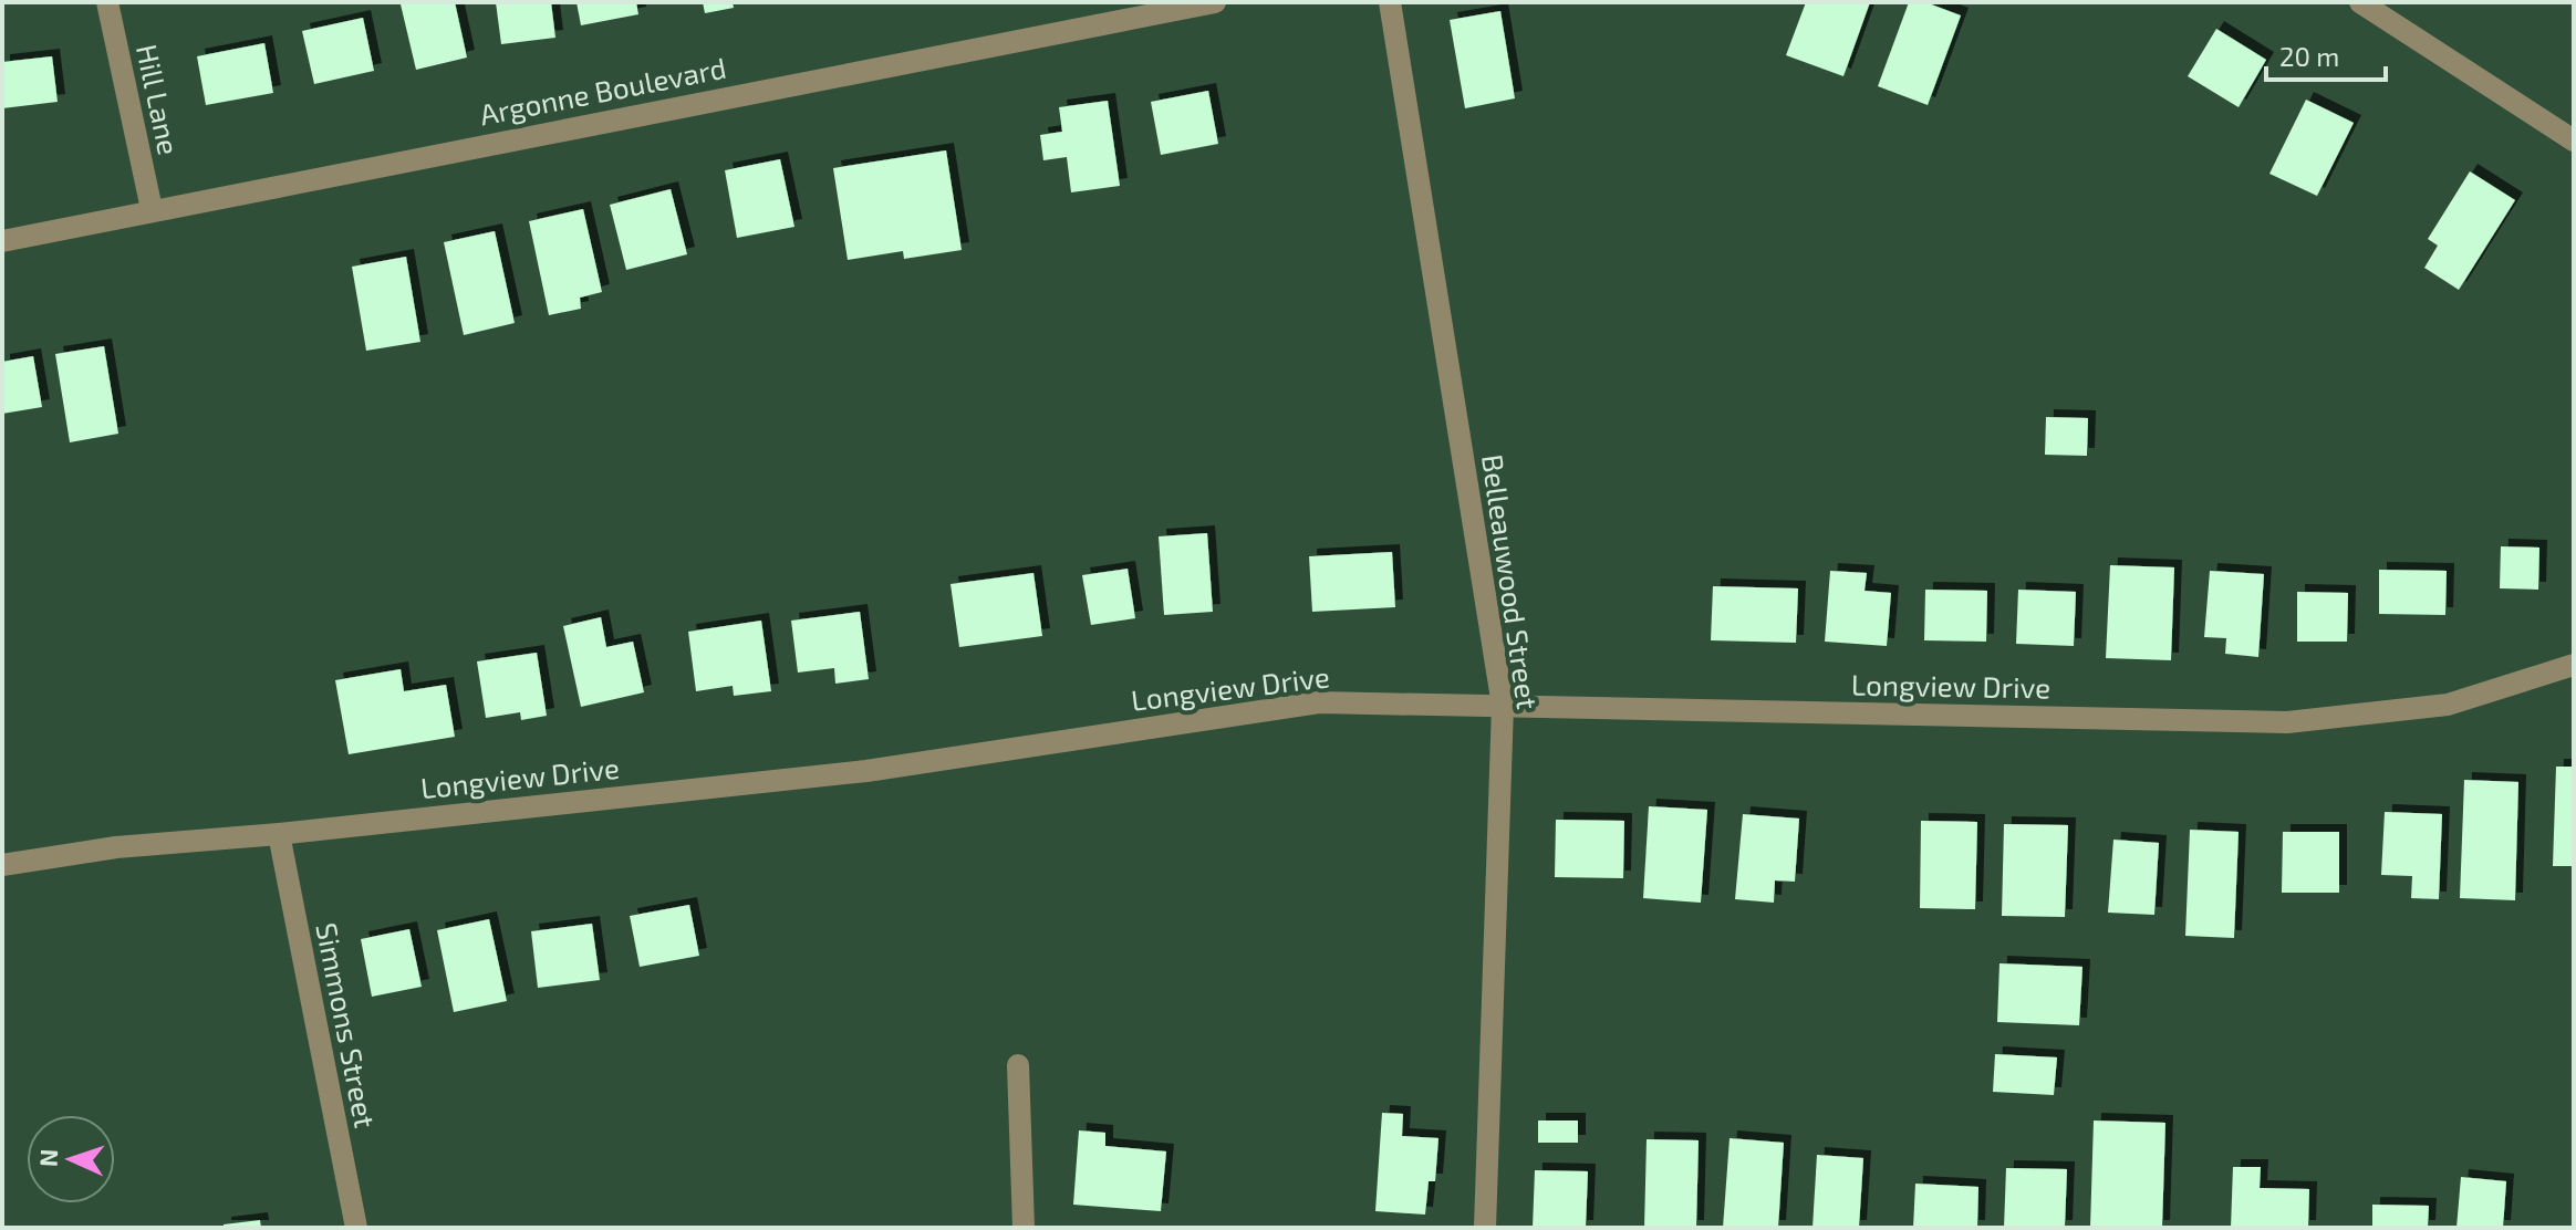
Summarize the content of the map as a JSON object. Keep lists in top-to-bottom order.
{
  "streets": {
    "street": [
      "Argonne Boulevard",
      "Hill Lane",
      "Belleauwood Street",
      "Longview Drive",
      "Simmons Street"
    ]
  },
  "crossings": [
    ["Argonne Boulevard", "Hill Lane"],
    ["Belleauwood Street", "Longview Drive"],
    ["Longview Drive", "Simmons Street"]
  ],
  "scale_bar": "20 m",
  "north": "left"
}
